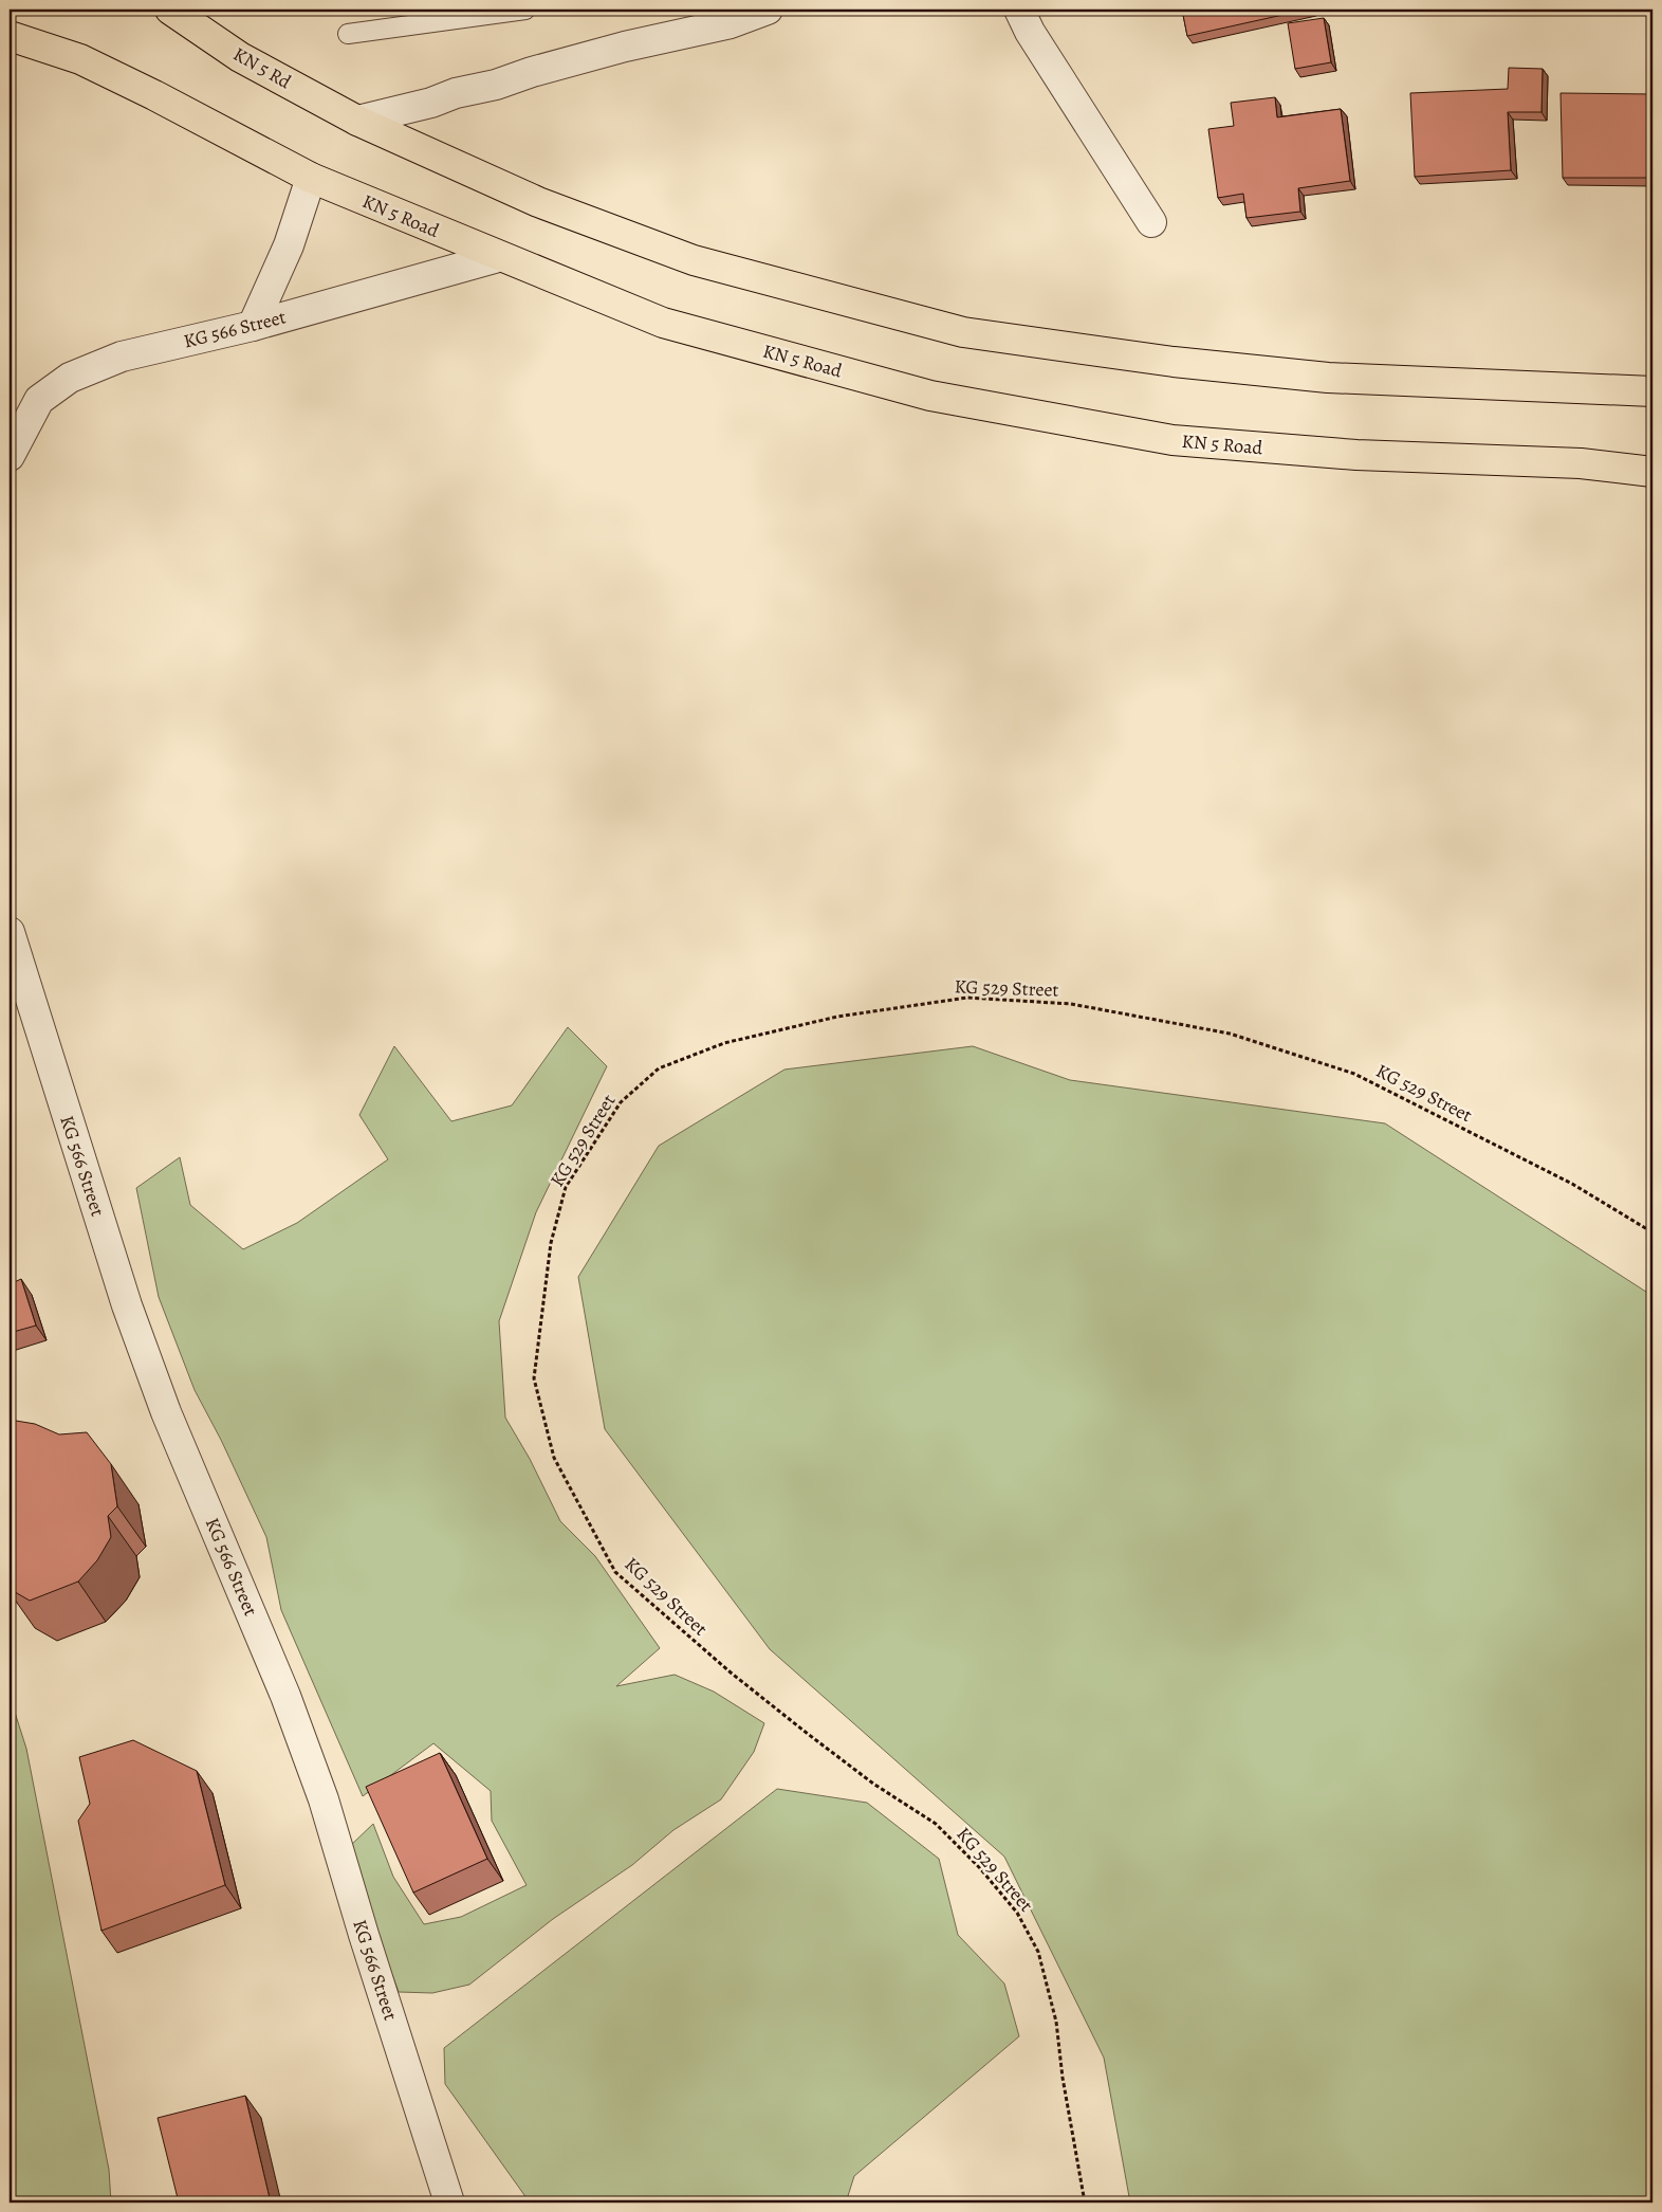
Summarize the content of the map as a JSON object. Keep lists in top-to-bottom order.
{
  "streets": {
    "main road": ["KN 5 Rd", "KN 5 Road"],
    "street": ["KG 566 Street"],
    "path": ["KG 529 Street"]
  },
  "crossings": [
    ["KN 5 Road", "KG 566 Street"]
  ]
}
